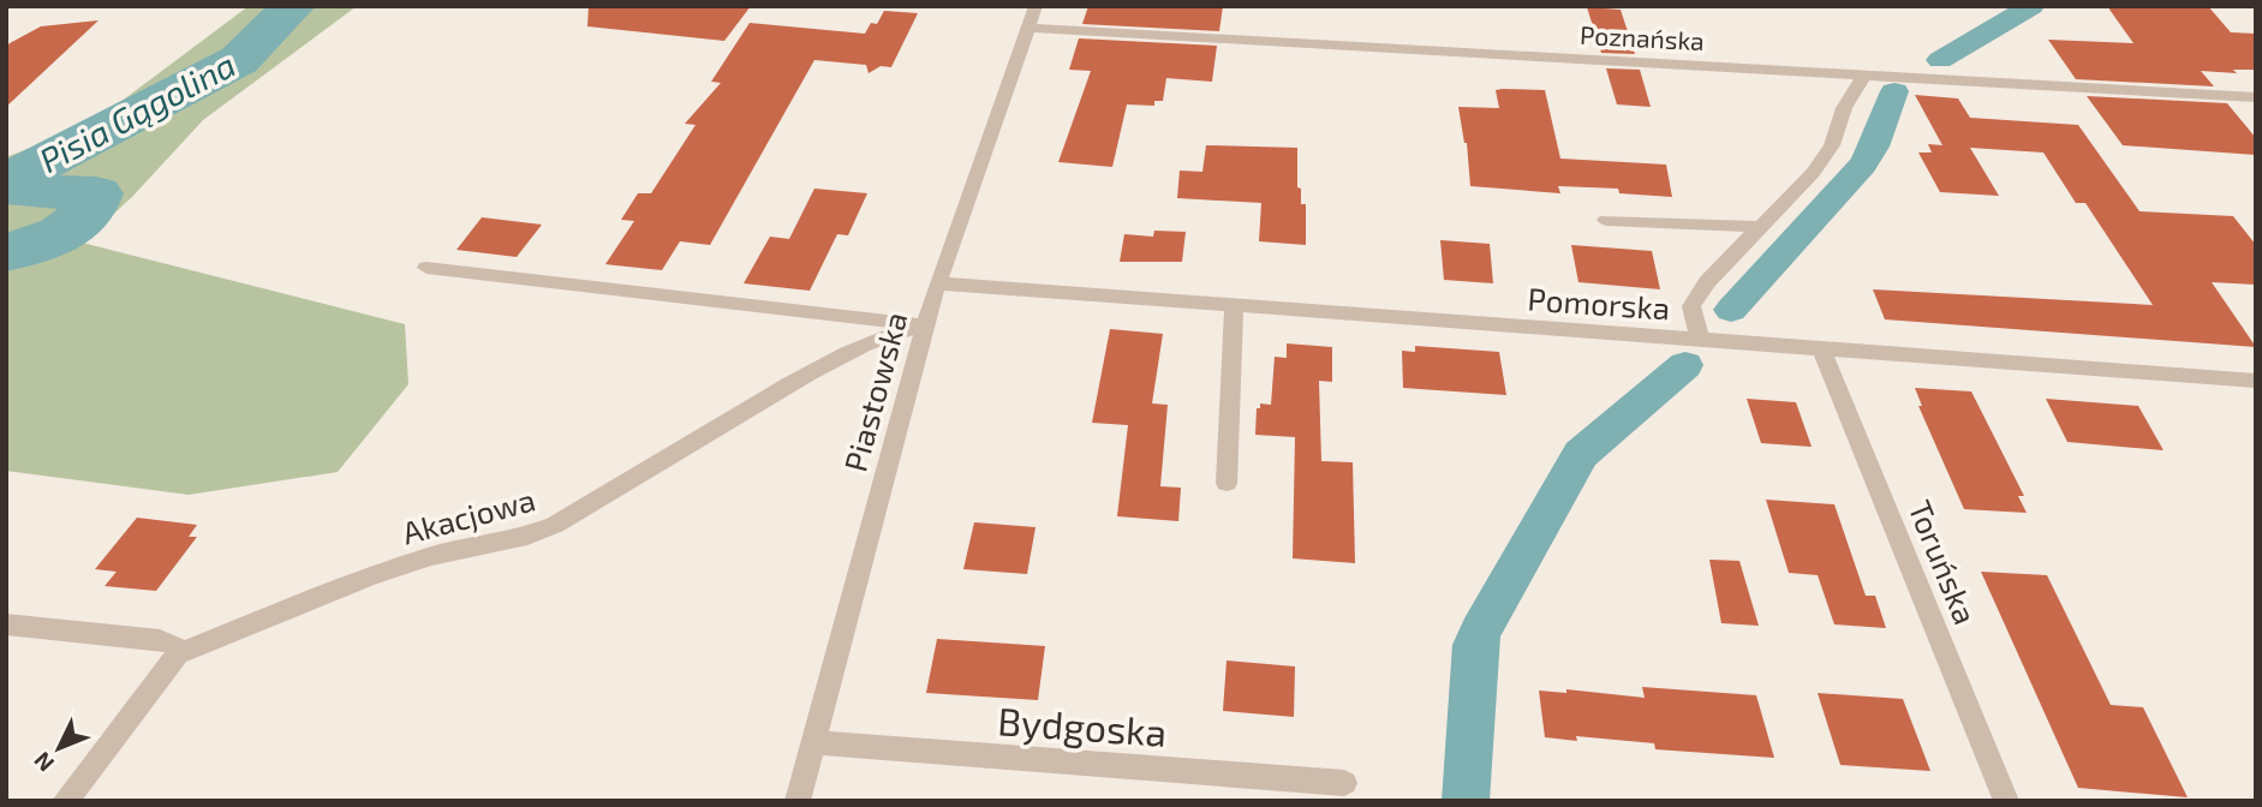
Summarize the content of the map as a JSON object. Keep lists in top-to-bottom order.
{
  "streets": {
    "street": [
      "Poznańska",
      "Pomorska",
      "Piastowska",
      "Akacjowa",
      "Toruńska",
      "Bydgoska"
    ]
  },
  "crossings": [
    ["Poznańska", "Piastowska"],
    ["Pomorska", "Piastowska"],
    ["Pomorska", "Toruńska"],
    ["Piastowska", "Akacjowa"],
    ["Piastowska", "Bydgoska"]
  ],
  "water": ["Pisia Gągolina"],
  "north": "bottom left"
}
